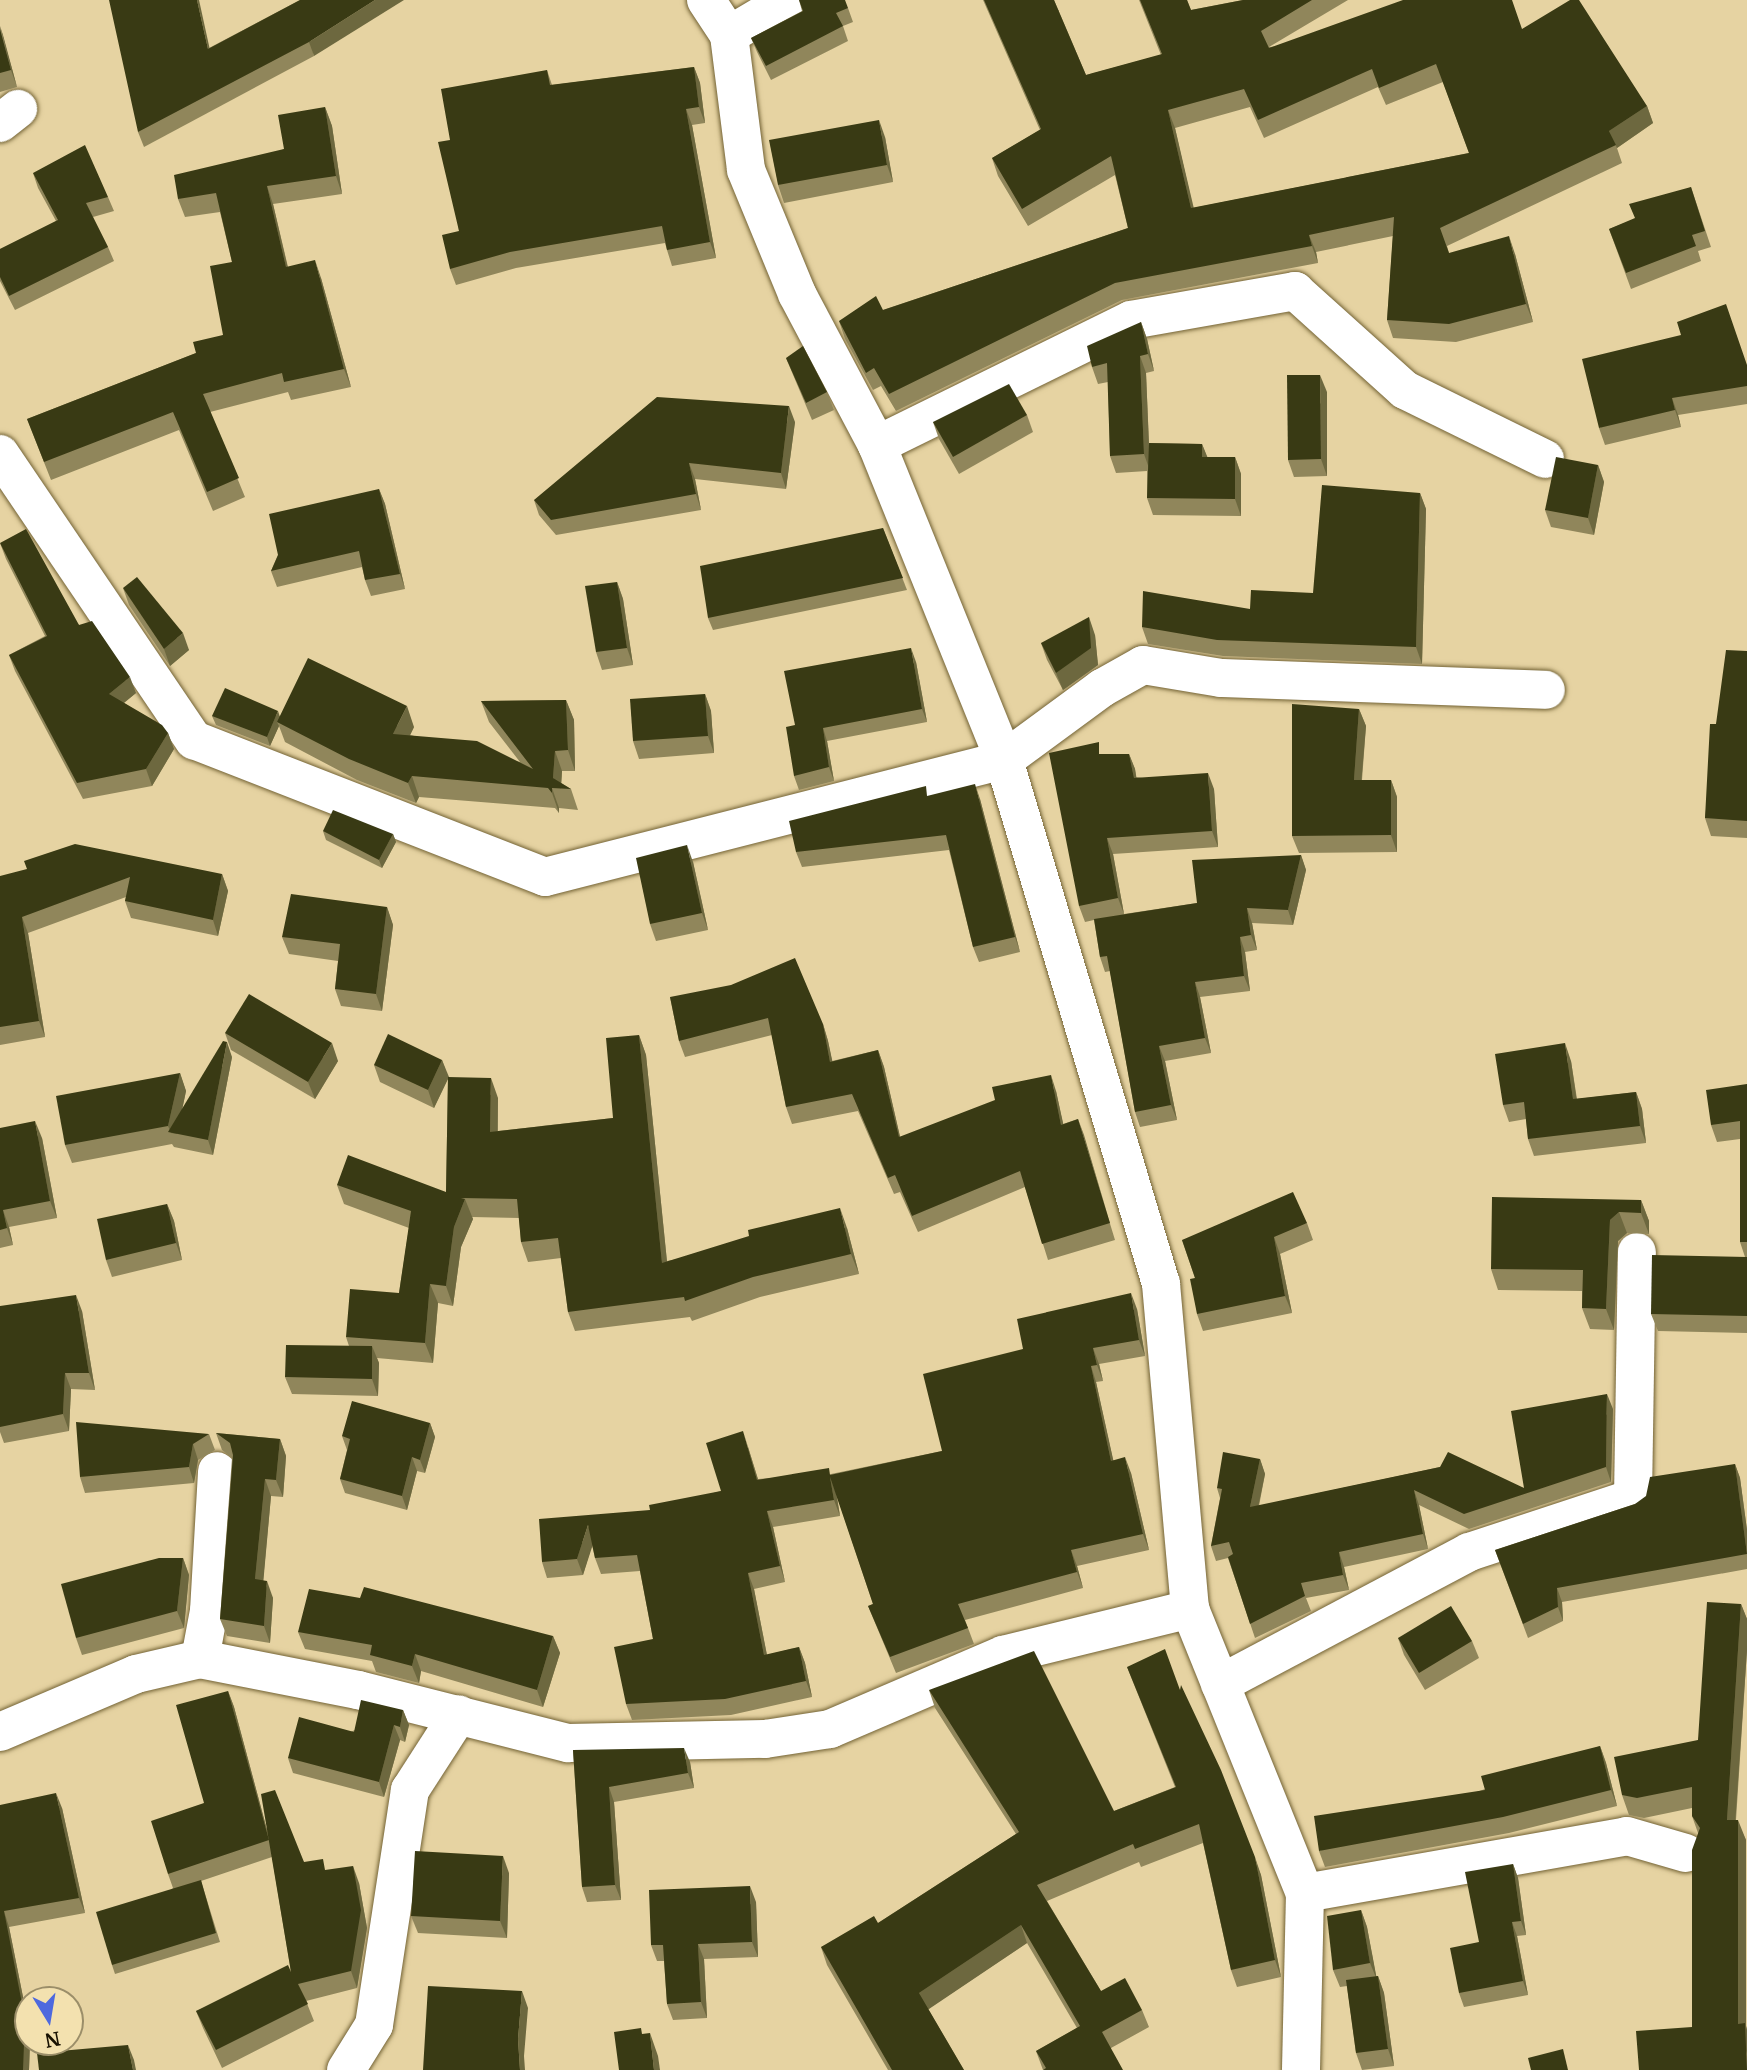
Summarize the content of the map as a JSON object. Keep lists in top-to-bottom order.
{
  "north": "bottom"
}
